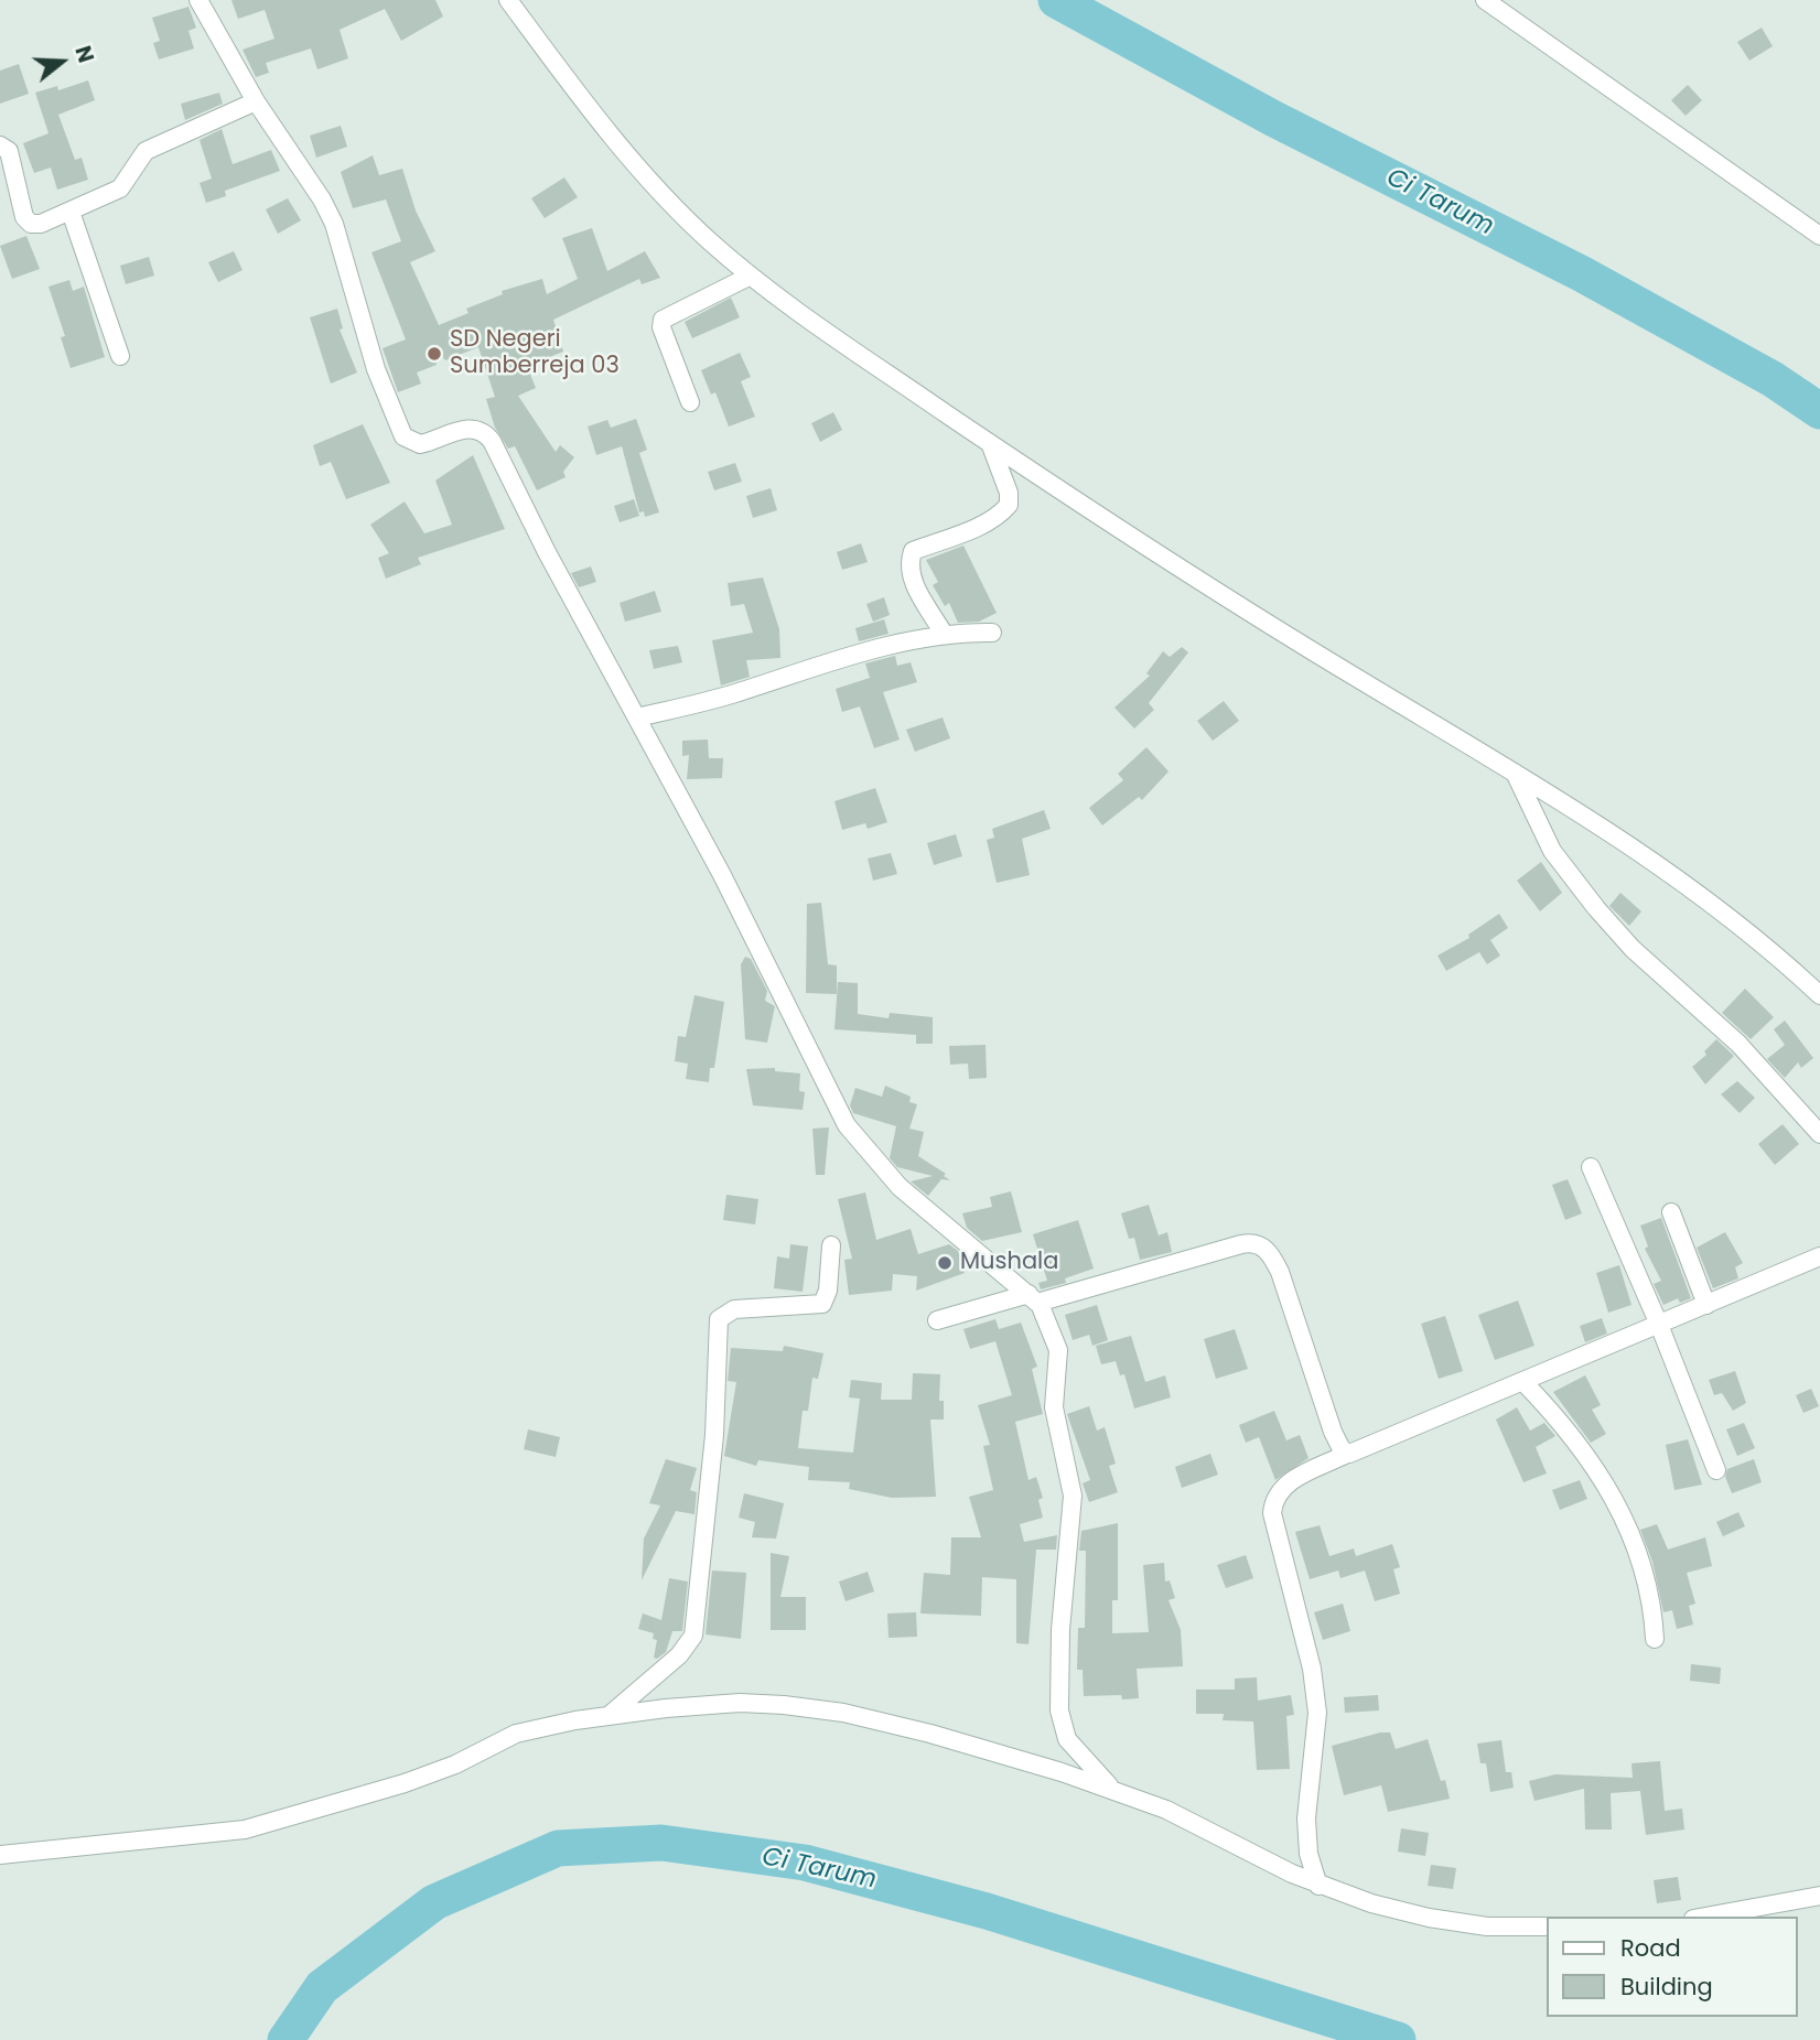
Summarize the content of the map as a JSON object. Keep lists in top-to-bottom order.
{
  "water": ["Ci Tarum"],
  "places": ["SD Negeri Sumberreja 03", "Mushala"],
  "legend": ["Road", "Building"],
  "north": "right"
}
